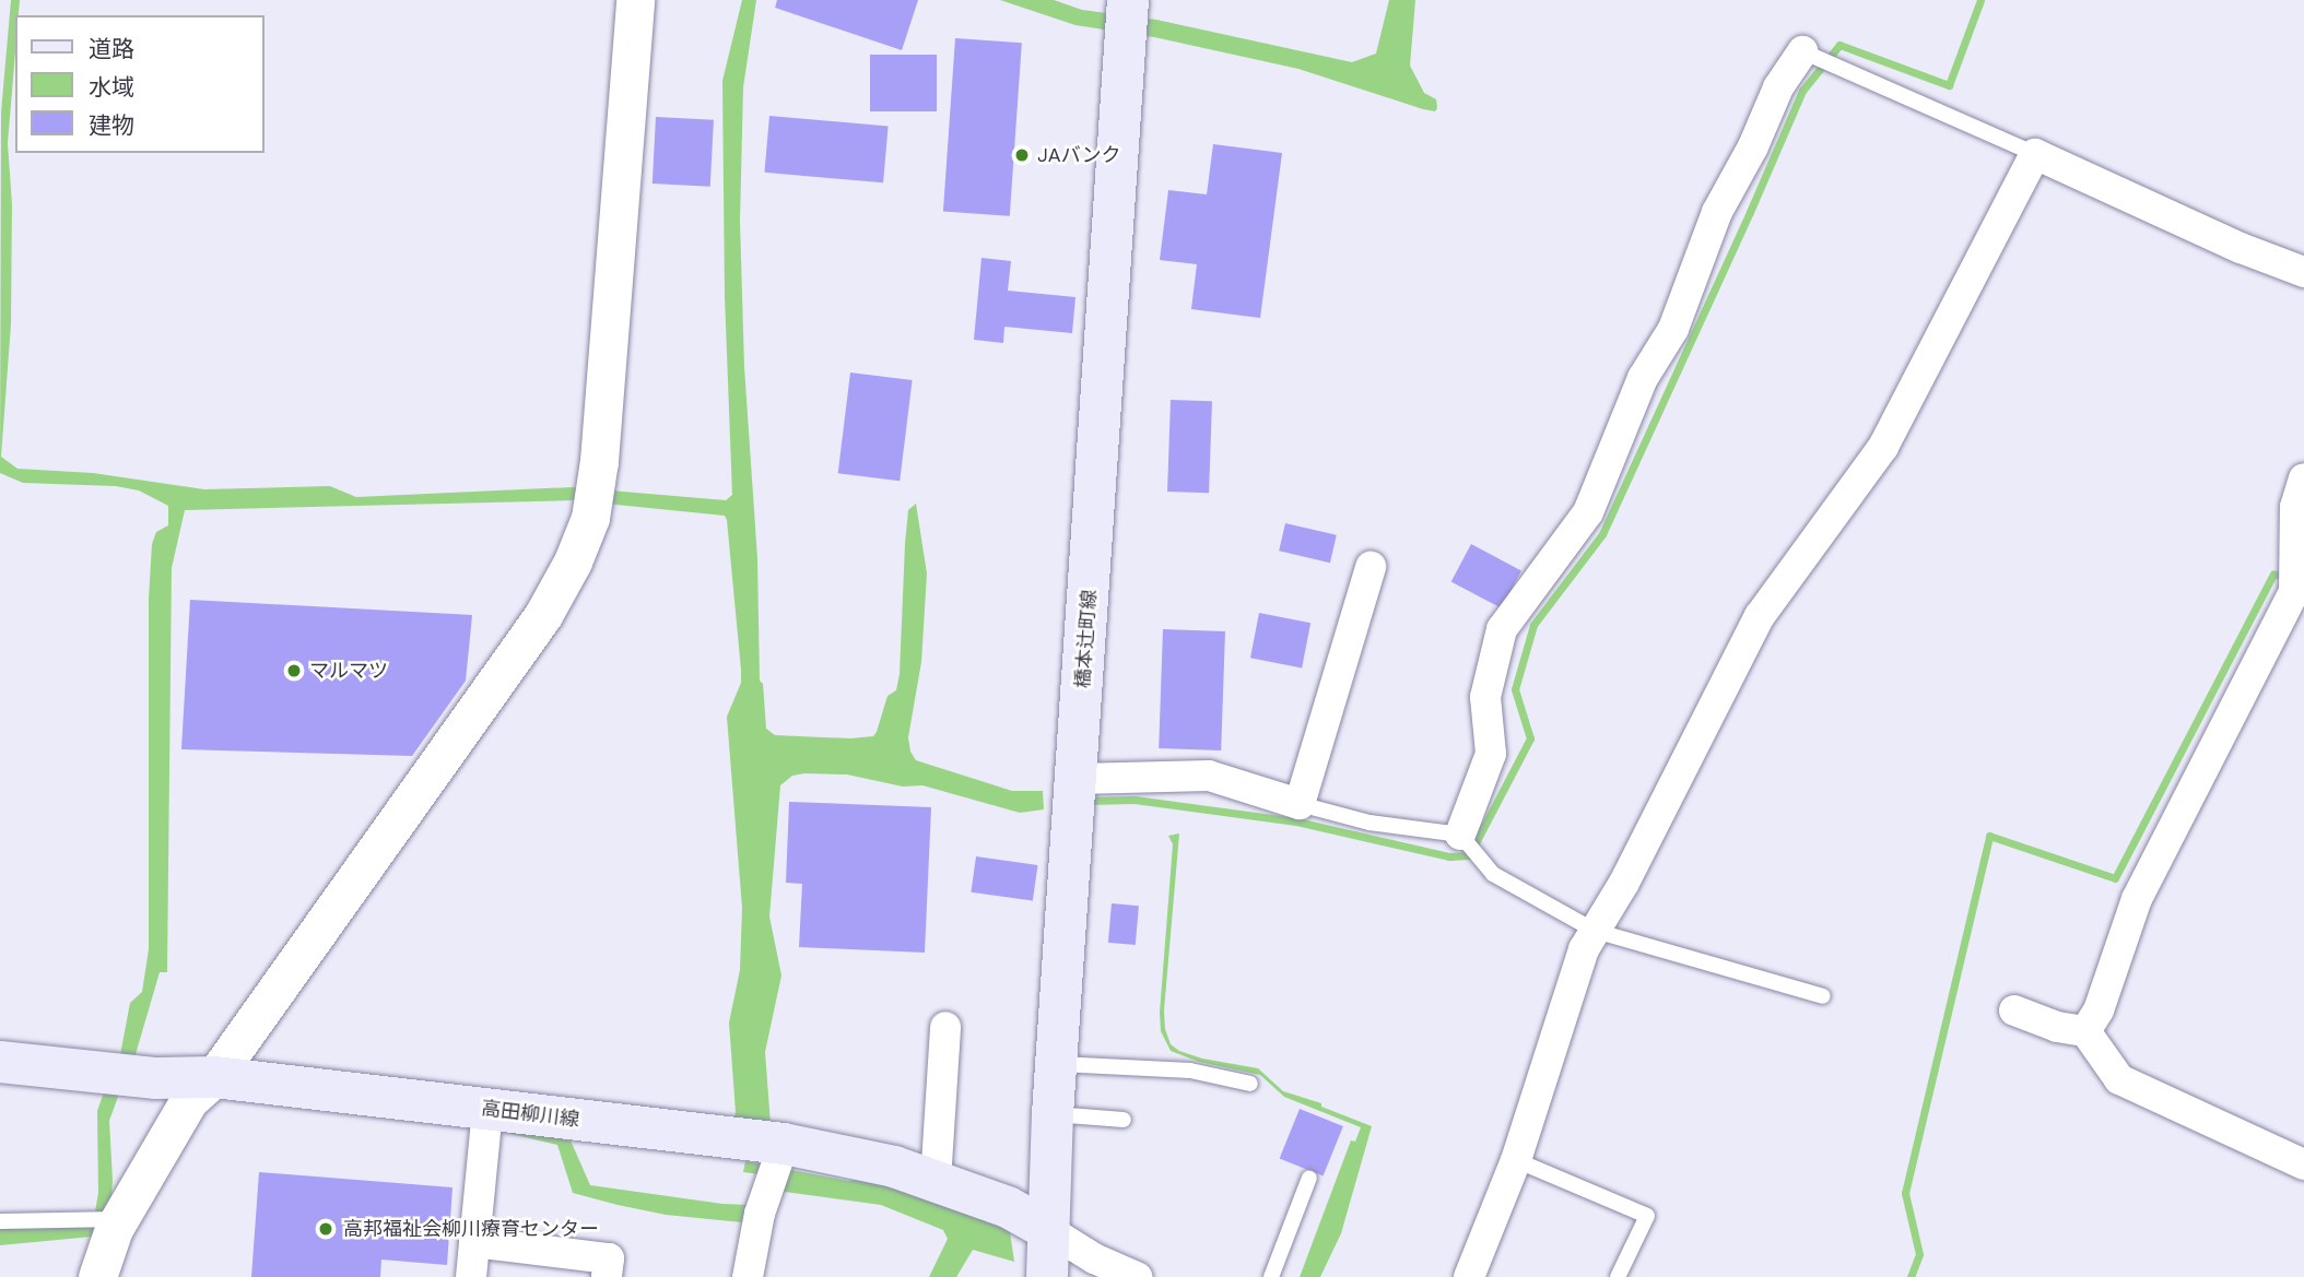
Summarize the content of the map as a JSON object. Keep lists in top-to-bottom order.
{
  "streets": {
    "main road": ["橋本辻町線", "高田柳川線"]
  },
  "crossings": [
    ["橋本辻町線", "高田柳川線"]
  ],
  "places": ["JAバンク", "マルマツ", "高邦福祉会柳川療育センター"],
  "legend": ["道路", "水域", "建物"]
}
